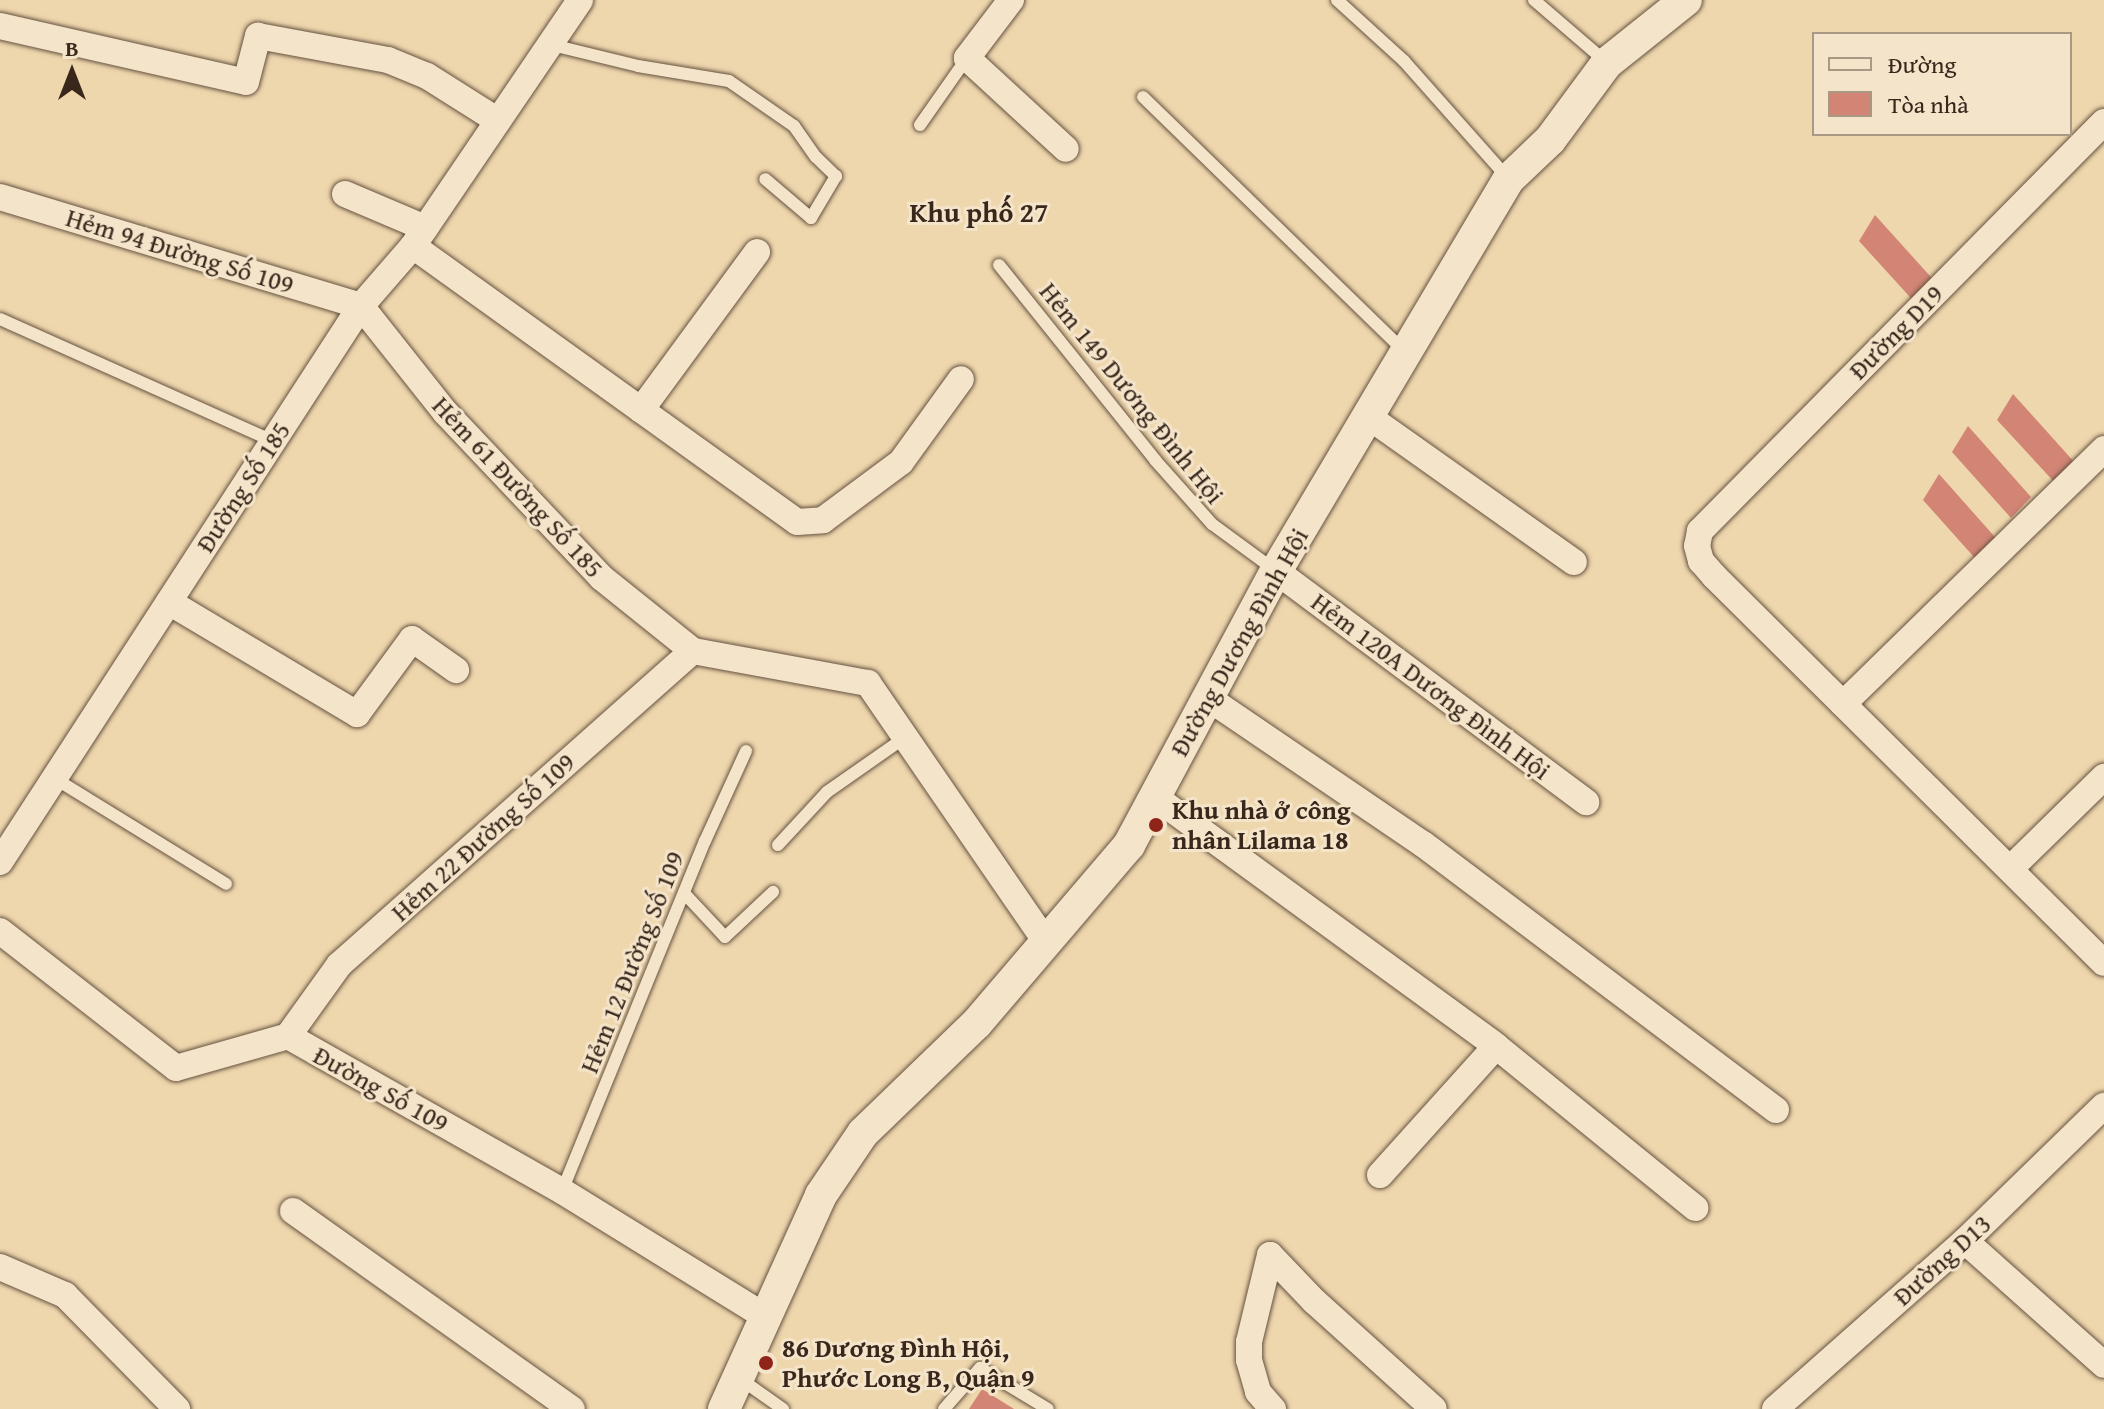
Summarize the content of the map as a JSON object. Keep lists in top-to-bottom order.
{
  "streets": {
    "street": [
      "Hẻm 94 Đường Số 109",
      "Đường D19",
      "Đường Số 185",
      "Hẻm 61 Đường Số 185",
      "Đường Dương Đình Hội",
      "Hẻm 120A Dương Đình Hội",
      "Hẻm 22 Đường Số 109",
      "Đường Số 109",
      "Đường D13"
    ],
    "lane": ["Hẻm 149 Dương Đình Hội", "Hẻm 12 Đường Số 109"]
  },
  "crossings": [
    ["Hẻm 94 Đường Số 109", "Đường Số 185"],
    ["Hẻm 94 Đường Số 109", "Hẻm 61 Đường Số 185"],
    ["Hẻm 149 Dương Đình Hội", "Đường Dương Đình Hội"],
    ["Hẻm 149 Dương Đình Hội", "Hẻm 120A Dương Đình Hội"],
    ["Đường Số 185", "Hẻm 61 Đường Số 185"],
    ["Hẻm 61 Đường Số 185", "Hẻm 22 Đường Số 109"],
    ["Đường Dương Đình Hội", "Hẻm 120A Dương Đình Hội"],
    ["Đường Dương Đình Hội", "Đường Số 109"],
    ["Hẻm 22 Đường Số 109", "Đường Số 109"],
    ["Hẻm 12 Đường Số 109", "Đường Số 109"]
  ],
  "districts": ["Khu phố 27"],
  "places": ["Khu nhà ở công nhân Lilama 18", "86 Dương Đình Hội, Phước Long B, Quận 9"],
  "legend": ["Đường", "Tòa nhà"],
  "north": "top"
}
